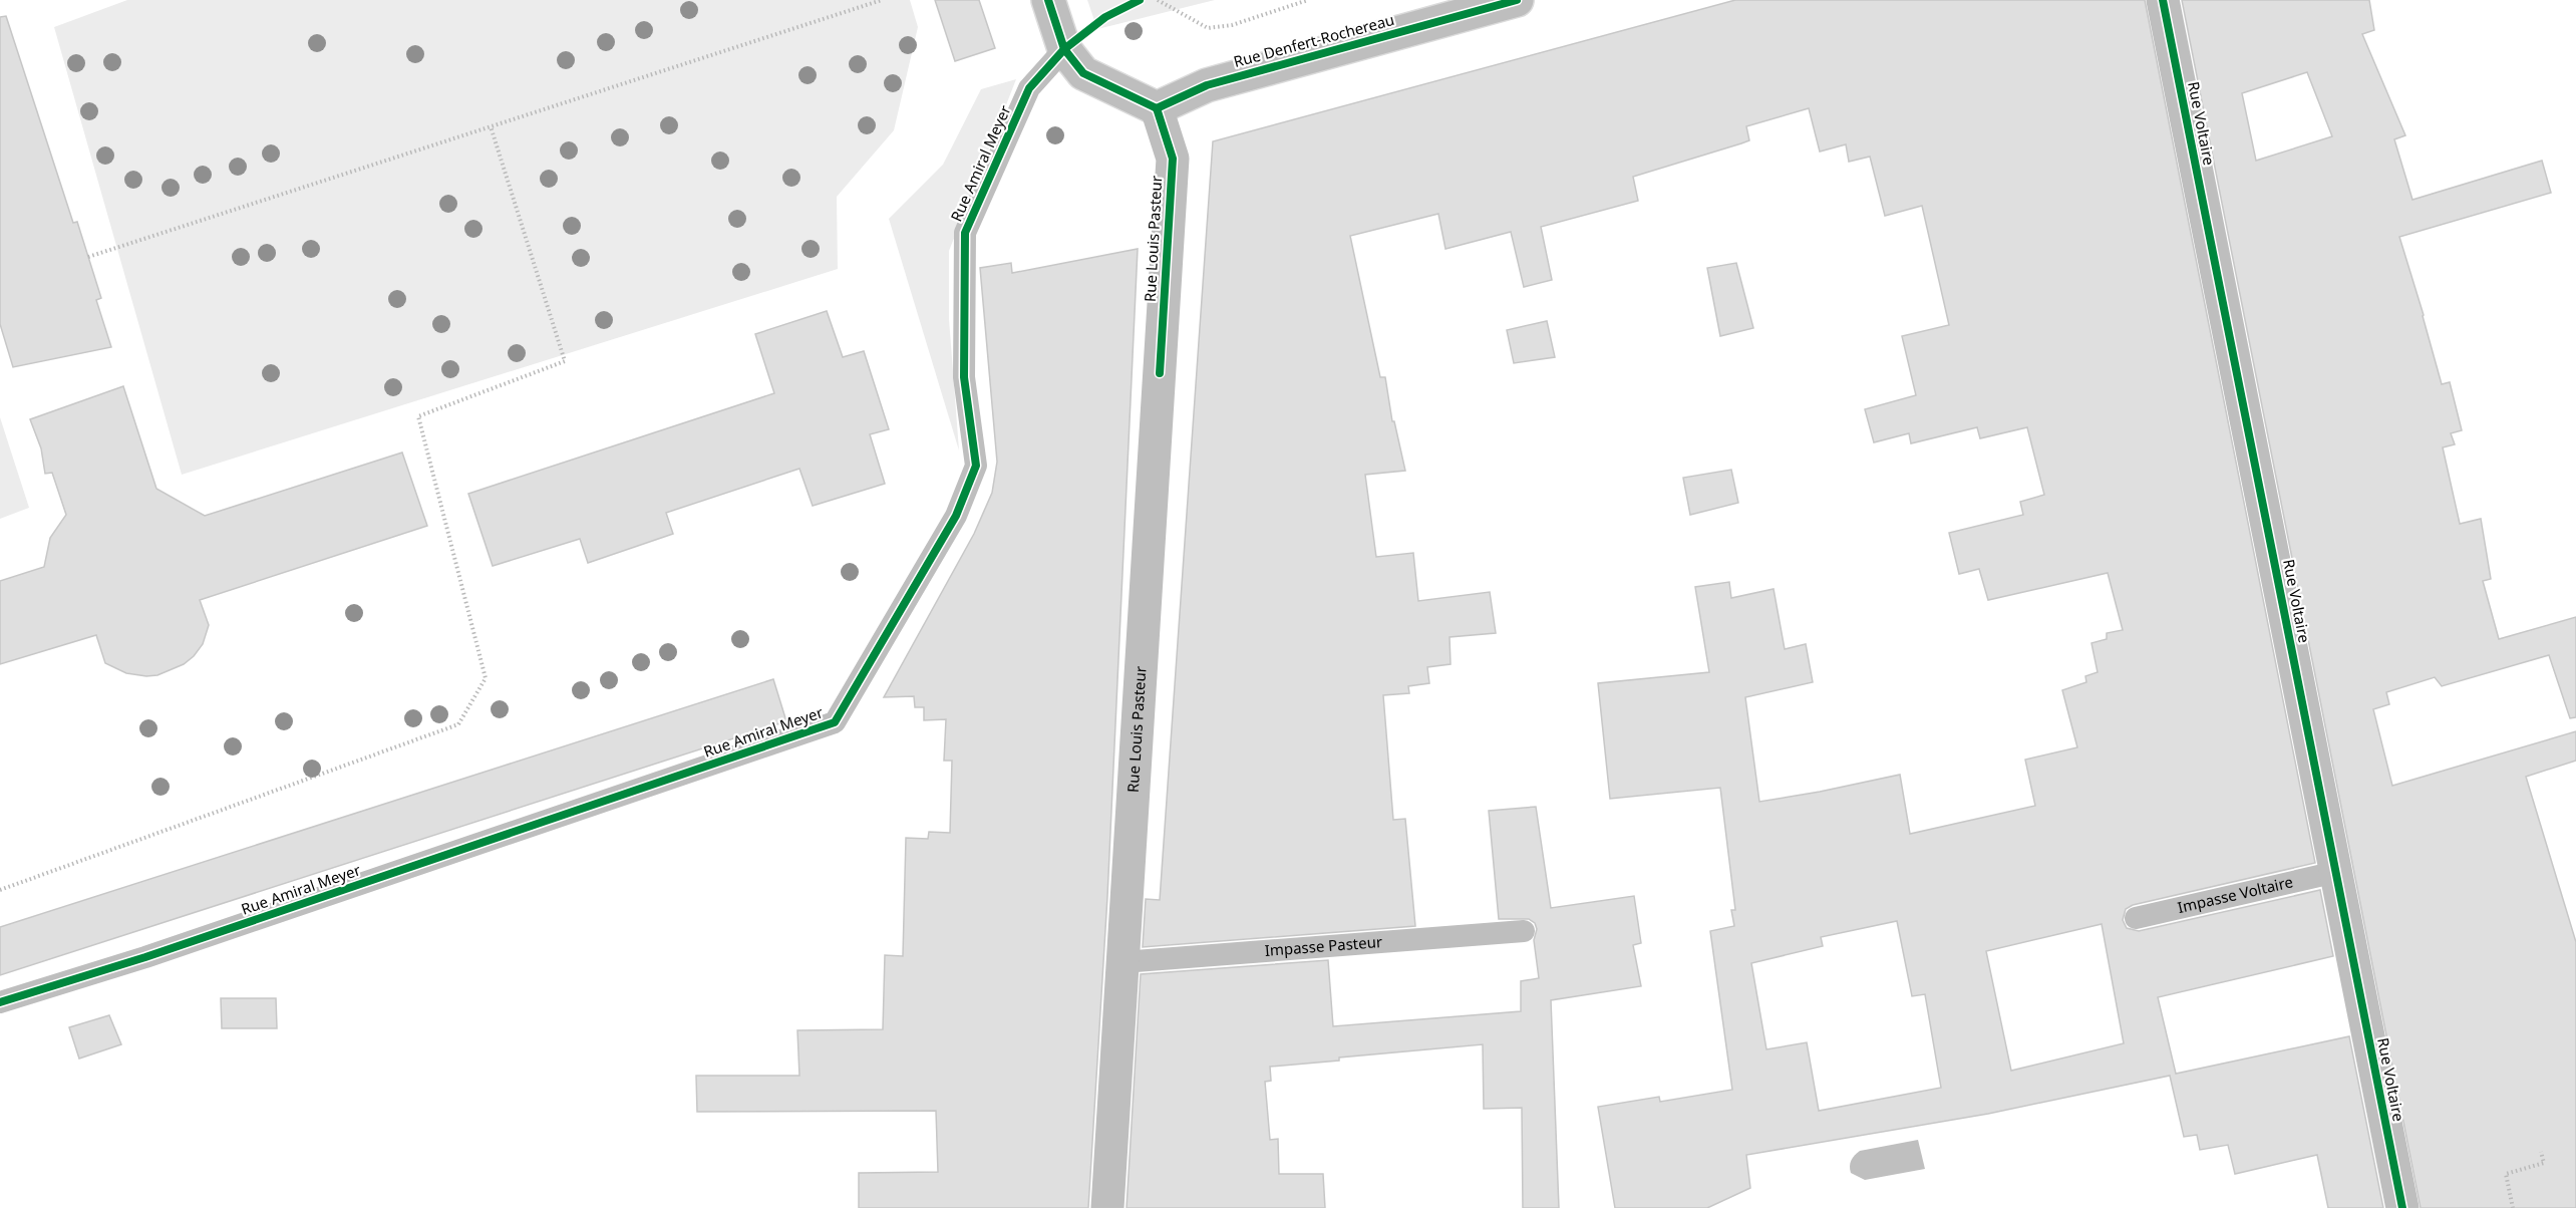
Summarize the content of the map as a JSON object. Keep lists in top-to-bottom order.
{
  "streets": {
    "street": ["Rue Denfert-Rochereau", "Rue Voltaire", "Rue Louis Pasteur"],
    "lane": ["Rue Amiral Meyer", "Impasse Voltaire", "Impasse Pasteur"]
  },
  "crossings": [
    ["Rue Denfert-Rochereau", "Rue Louis Pasteur"],
    ["Rue Voltaire", "Impasse Voltaire"],
    ["Rue Louis Pasteur", "Impasse Pasteur"]
  ]
}
